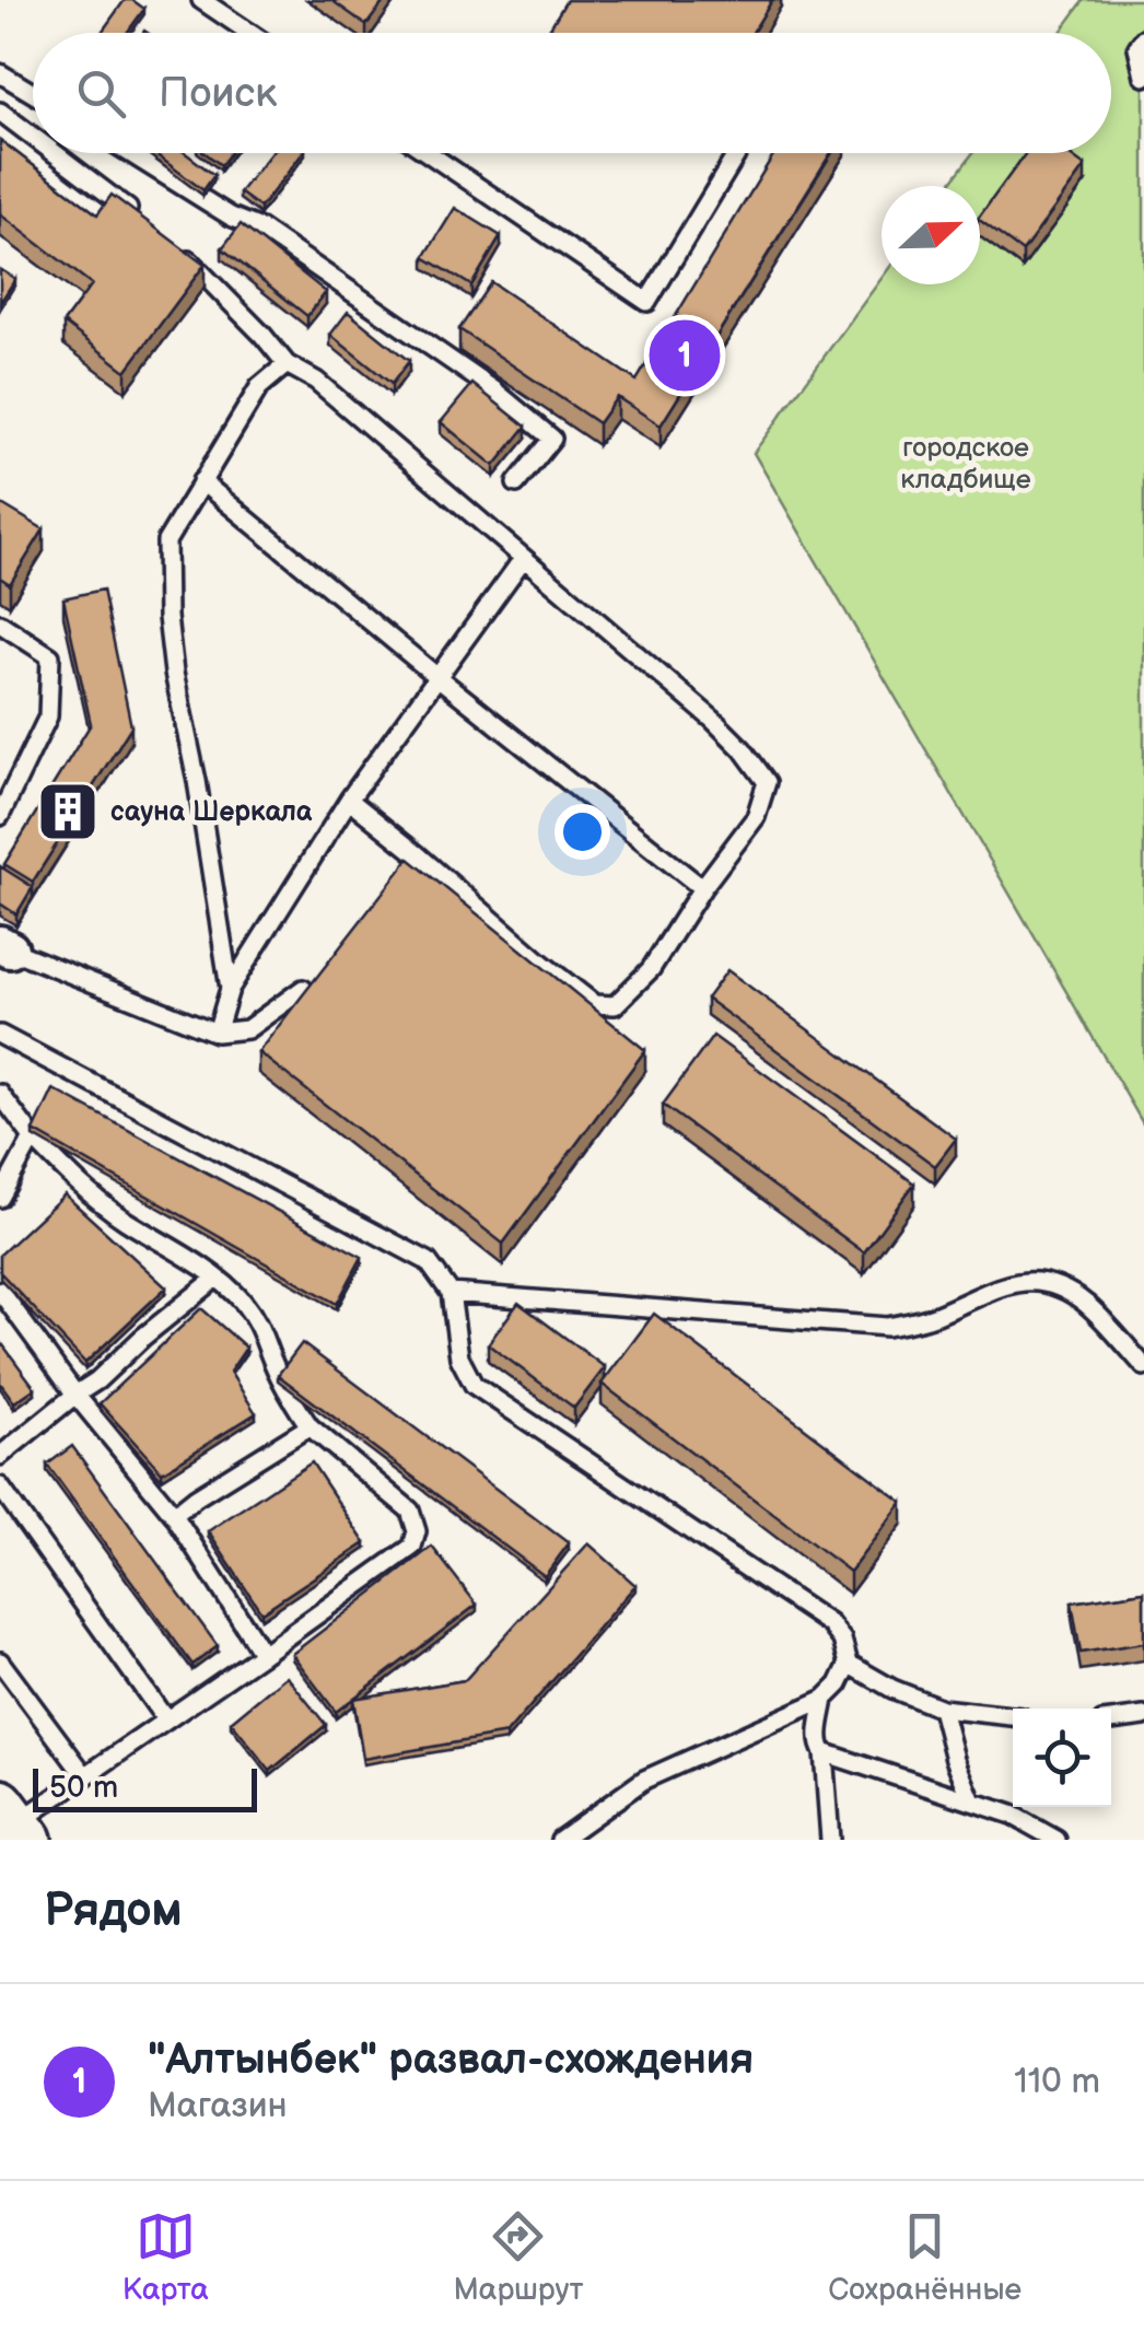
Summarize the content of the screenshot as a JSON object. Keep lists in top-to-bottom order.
{
  "parks": ["городское кладбище"],
  "places": {
    "building": ["сауна Шеркала"]
  },
  "scale_bar": "50 m",
  "north": "right",
  "page": {
    "search": "Поиск",
    "pins": "1",
    "scale": "50 m",
    "heading": "Рядом",
    "list": [
      {
        "mark": "1",
        "name": "\"Алтынбек\" развал-схождения",
        "note": "Магазин",
        "value": "110 m"
      }
    ],
    "nav": ["Карта", "Маршрут", "Сохранённые"]
  }
}
